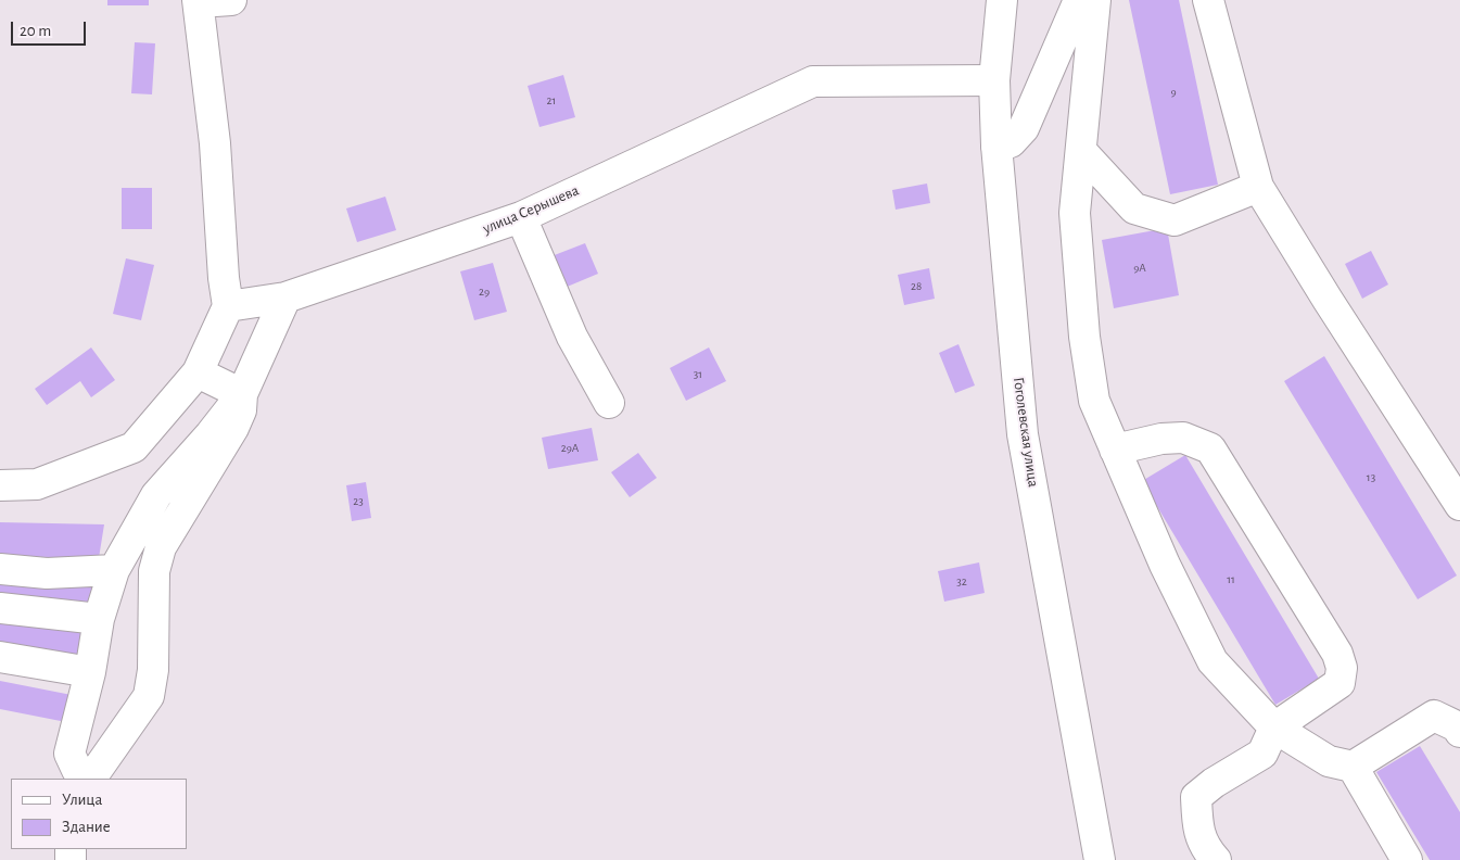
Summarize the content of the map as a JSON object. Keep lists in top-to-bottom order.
{
  "streets": {
    "street": ["улица Серышева", "Гоголевская улица"]
  },
  "crossings": [
    ["улица Серышева", "Гоголевская улица"]
  ],
  "house_numbers": [
    "9",
    "21",
    "9А",
    "28",
    "29",
    "31",
    "29А",
    "13",
    "23",
    "11",
    "32"
  ],
  "legend": ["Улица", "Здание"],
  "scale_bar": "20 m"
}
